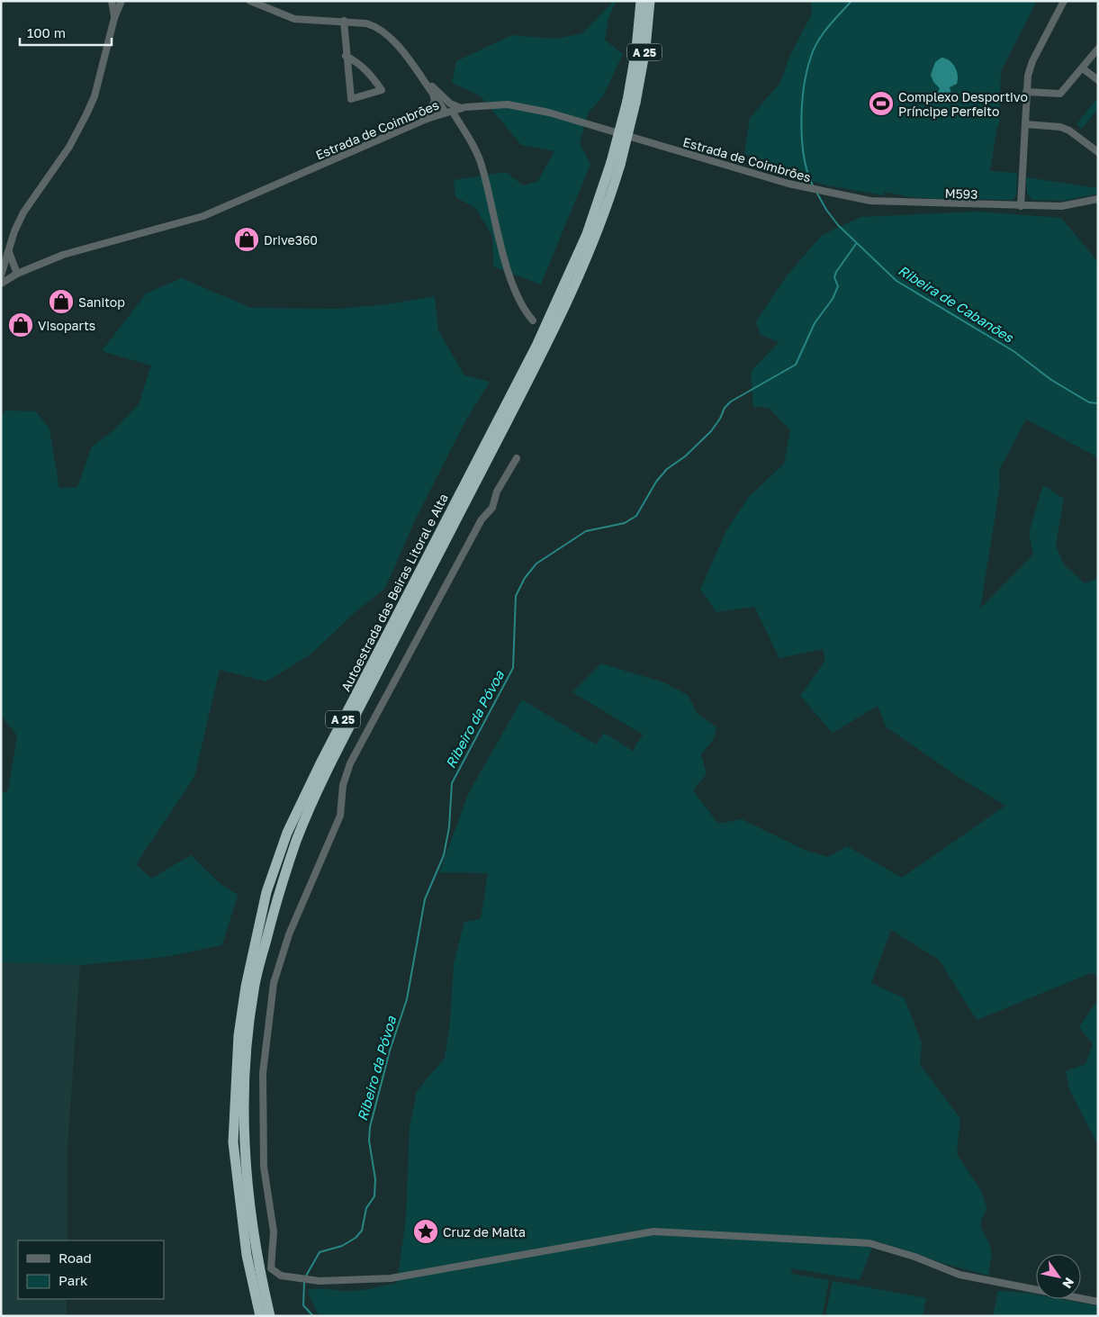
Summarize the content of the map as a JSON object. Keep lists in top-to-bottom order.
{
  "streets": {
    "highway": ["A 25", "Autoestrada das Beiras Litoral e Alta"],
    "street": ["Estrada de Coimbrões", "M593"]
  },
  "crossings": [
    ["Estrada de Coimbrões", "M593"]
  ],
  "water": ["Ribeira de Cabanões", "Ribeiro da Póvoa"],
  "places": {
    "sports": ["Complexo Desportivo Príncipe Perfeito"],
    "shop": ["Drive360", "Sanitop", "Visoparts"],
    "place": ["Cruz de Malta"]
  },
  "legend": ["Road", "Park"],
  "scale_bar": "100 m",
  "north": "bottom right"
}
